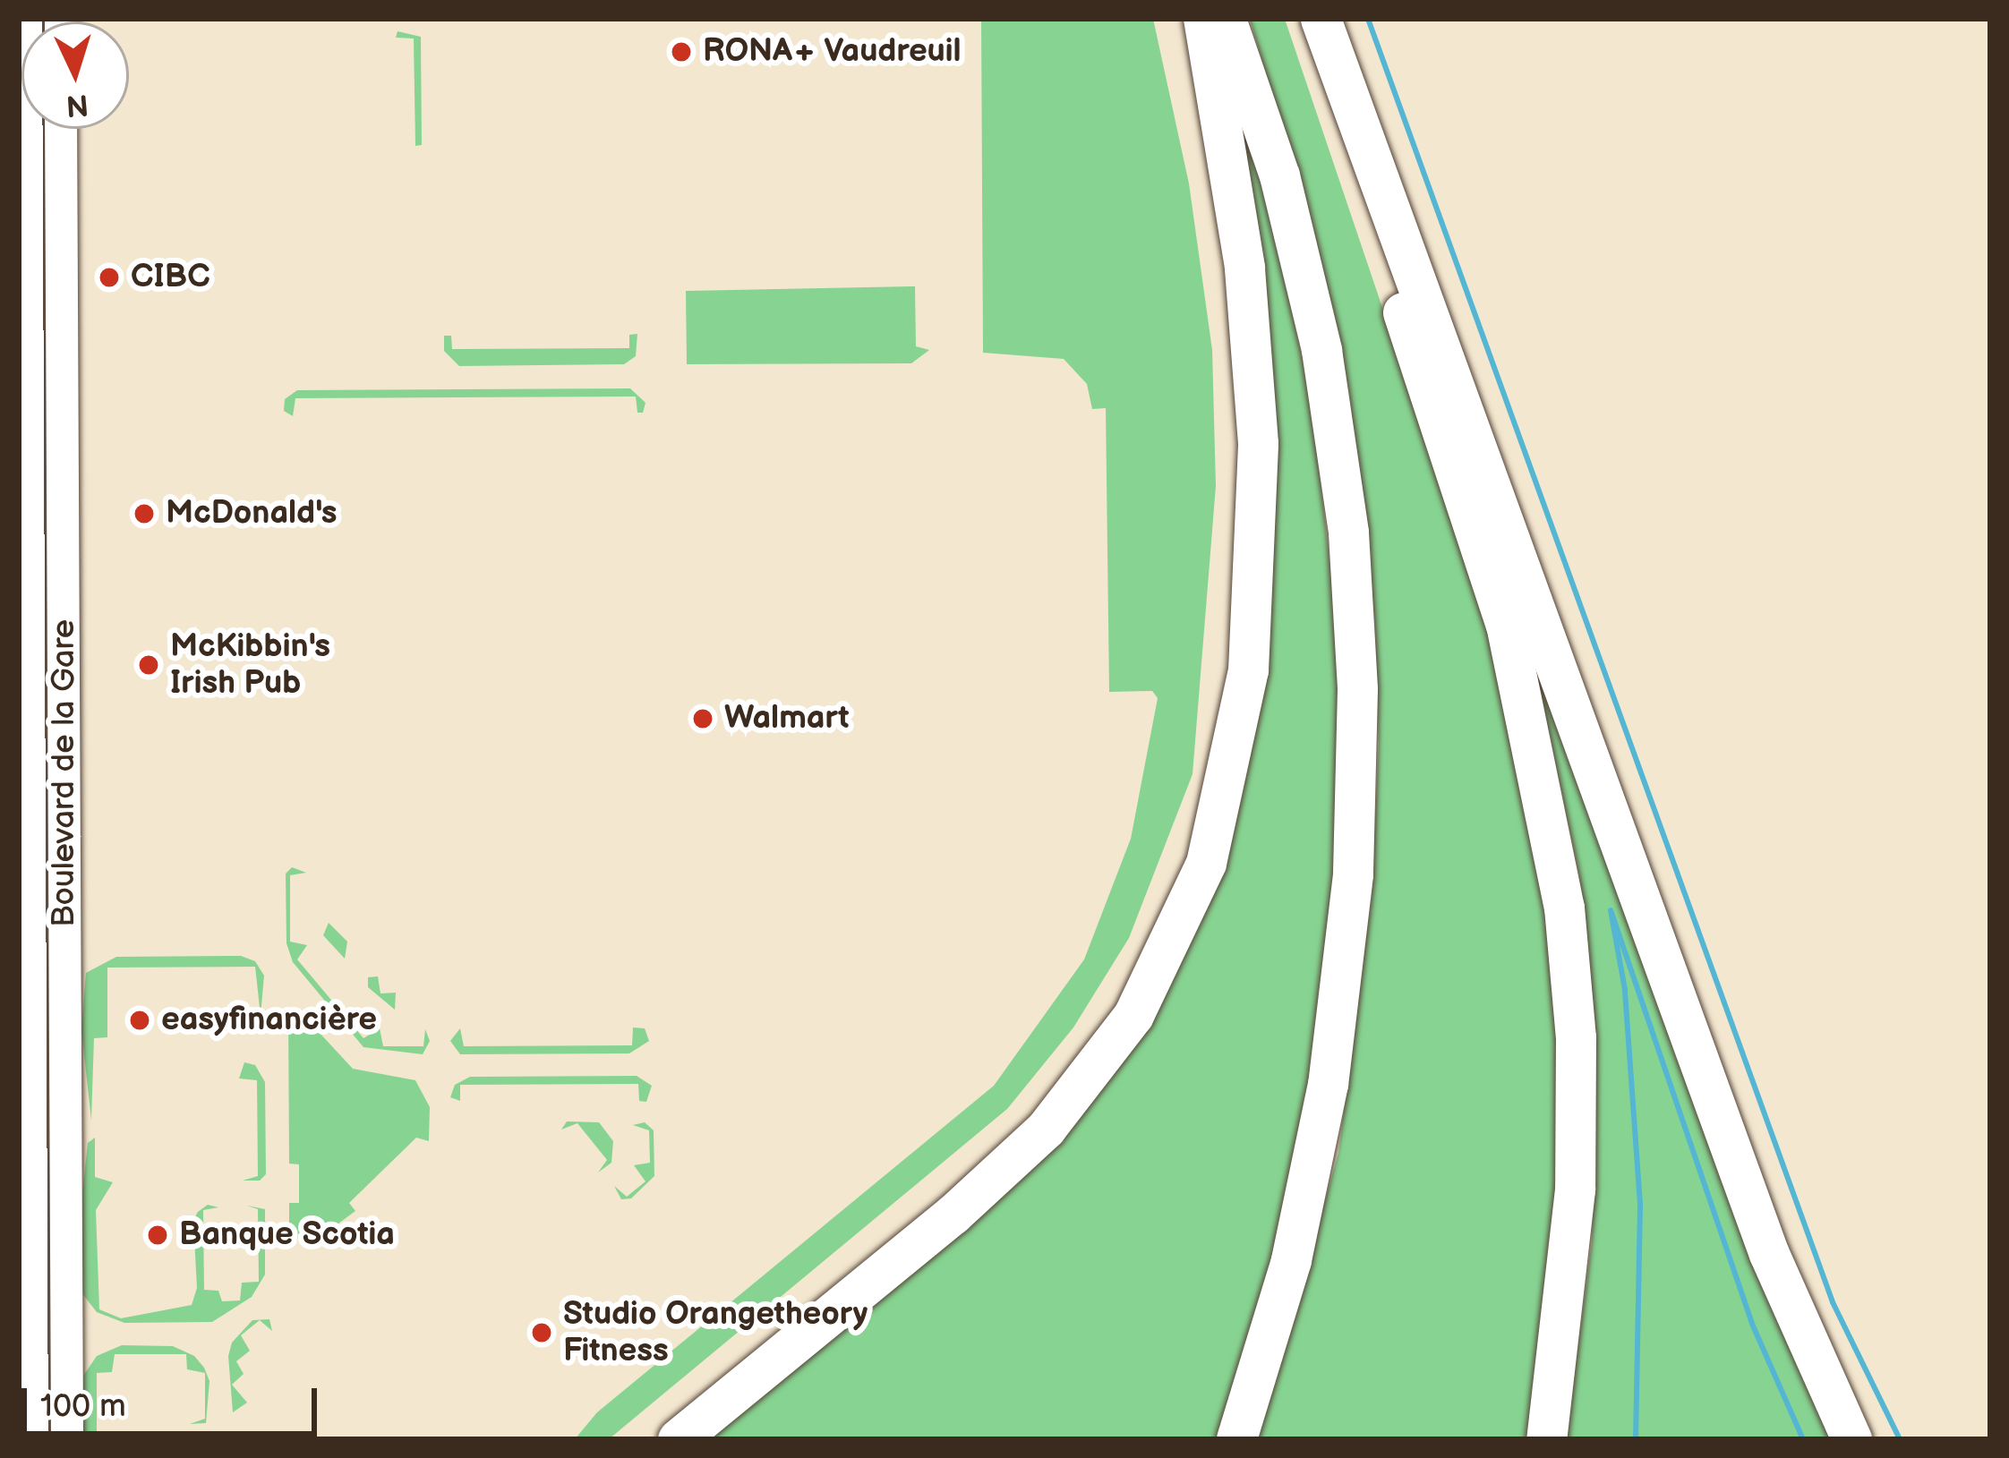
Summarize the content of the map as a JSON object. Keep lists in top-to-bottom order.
{
  "streets": {
    "main road": ["Boulevard de la Gare"]
  },
  "places": [
    "RONA+ Vaudreuil",
    "CIBC",
    "McDonald's",
    "McKibbin's Irish Pub",
    "Walmart",
    "easyfinancière",
    "Banque Scotia",
    "Studio Orangetheory Fitness"
  ],
  "scale_bar": "100 m",
  "north": "bottom"
}
